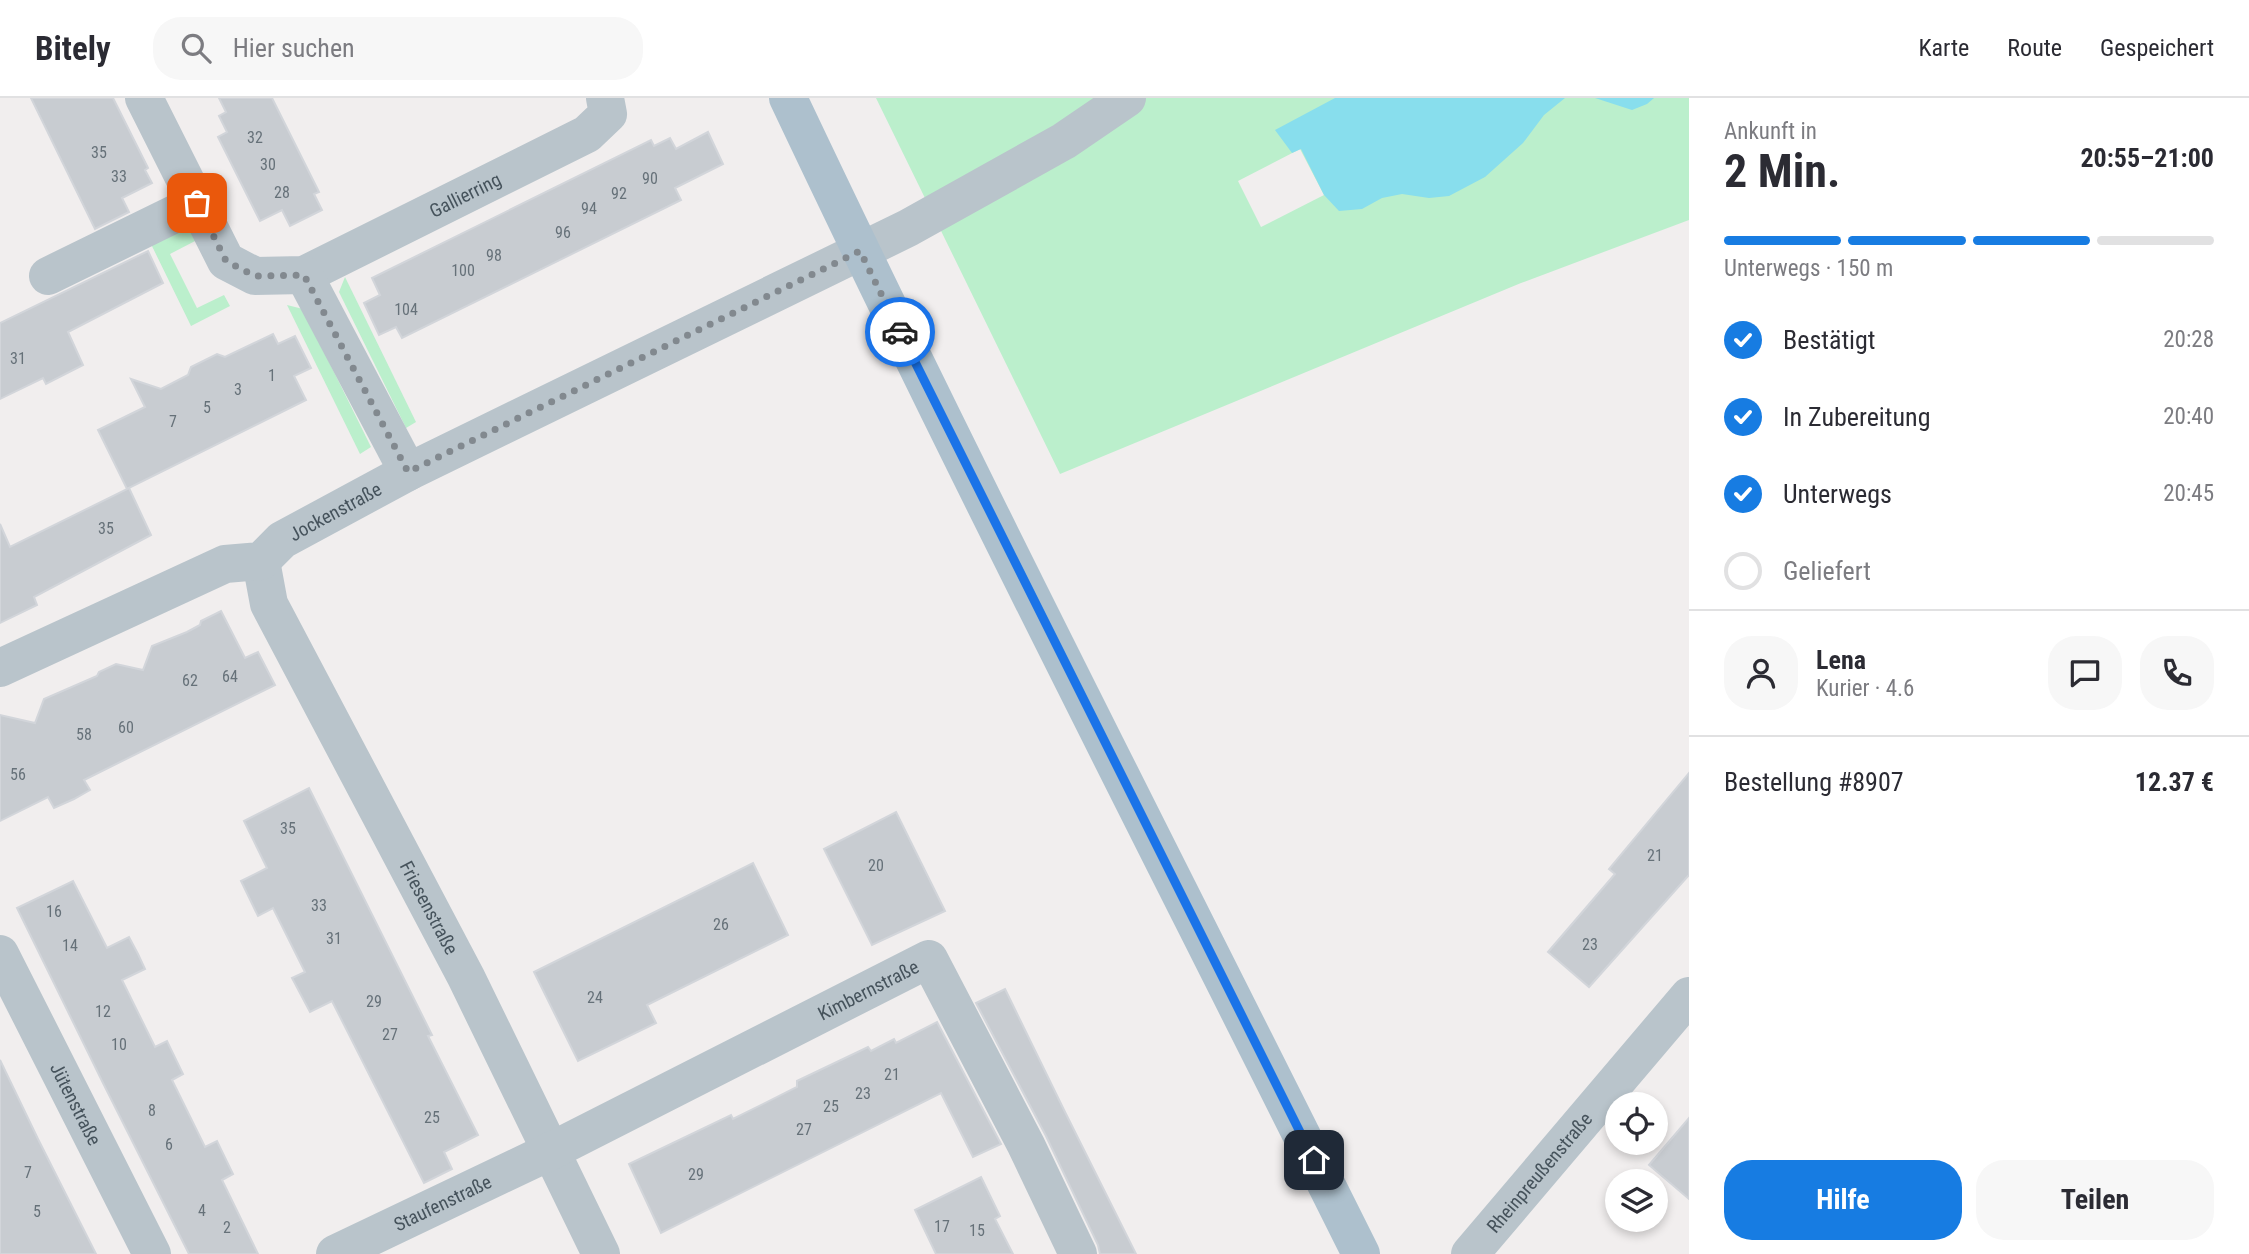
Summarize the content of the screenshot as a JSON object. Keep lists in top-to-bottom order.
{
  "streets": {
    "street": [
      "Gallierring",
      "Jockenstraße",
      "Friesenstraße",
      "Kimbernstraße",
      "Jütenstraße",
      "Rheinpreußenstraße",
      "Staufenstraße"
    ]
  },
  "crossings": [
    ["Jockenstraße", "Friesenstraße"],
    ["Friesenstraße", "Kimbernstraße"],
    ["Friesenstraße", "Staufenstraße"],
    ["Kimbernstraße", "Staufenstraße"]
  ],
  "house_numbers": [
    "32",
    "35",
    "30",
    "33",
    "90",
    "28",
    "92",
    "94",
    "96",
    "98",
    "100",
    "104",
    "31",
    "1",
    "3",
    "5",
    "7",
    "35",
    "64",
    "62",
    "60",
    "58",
    "56",
    "35",
    "21",
    "20",
    "33",
    "16",
    "26",
    "31",
    "23",
    "14",
    "24",
    "29",
    "12",
    "27",
    "10",
    "21",
    "23",
    "25",
    "8",
    "25",
    "27",
    "6",
    "7",
    "29",
    "4",
    "5",
    "17",
    "2",
    "15"
  ],
  "page": {
    "header": "Bitely",
    "search": "Hier suchen",
    "nav": ["Karte", "Route", "Gespeichert"],
    "heading": ["2 Min.", "Ankunft in", "20:55–21:00"],
    "panel": [
      "Lena",
      "Kurier · 4.6",
      "Bestellung #8907",
      "12.37 €"
    ],
    "bar": "Unterwegs · 150 m",
    "list": [
      ["Bestätigt", "20:28"],
      ["In Zubereitung", "20:40"],
      ["Unterwegs", "20:45"],
      "Geliefert"
    ],
    "buttons": ["Hilfe", "Teilen"]
  }
}
